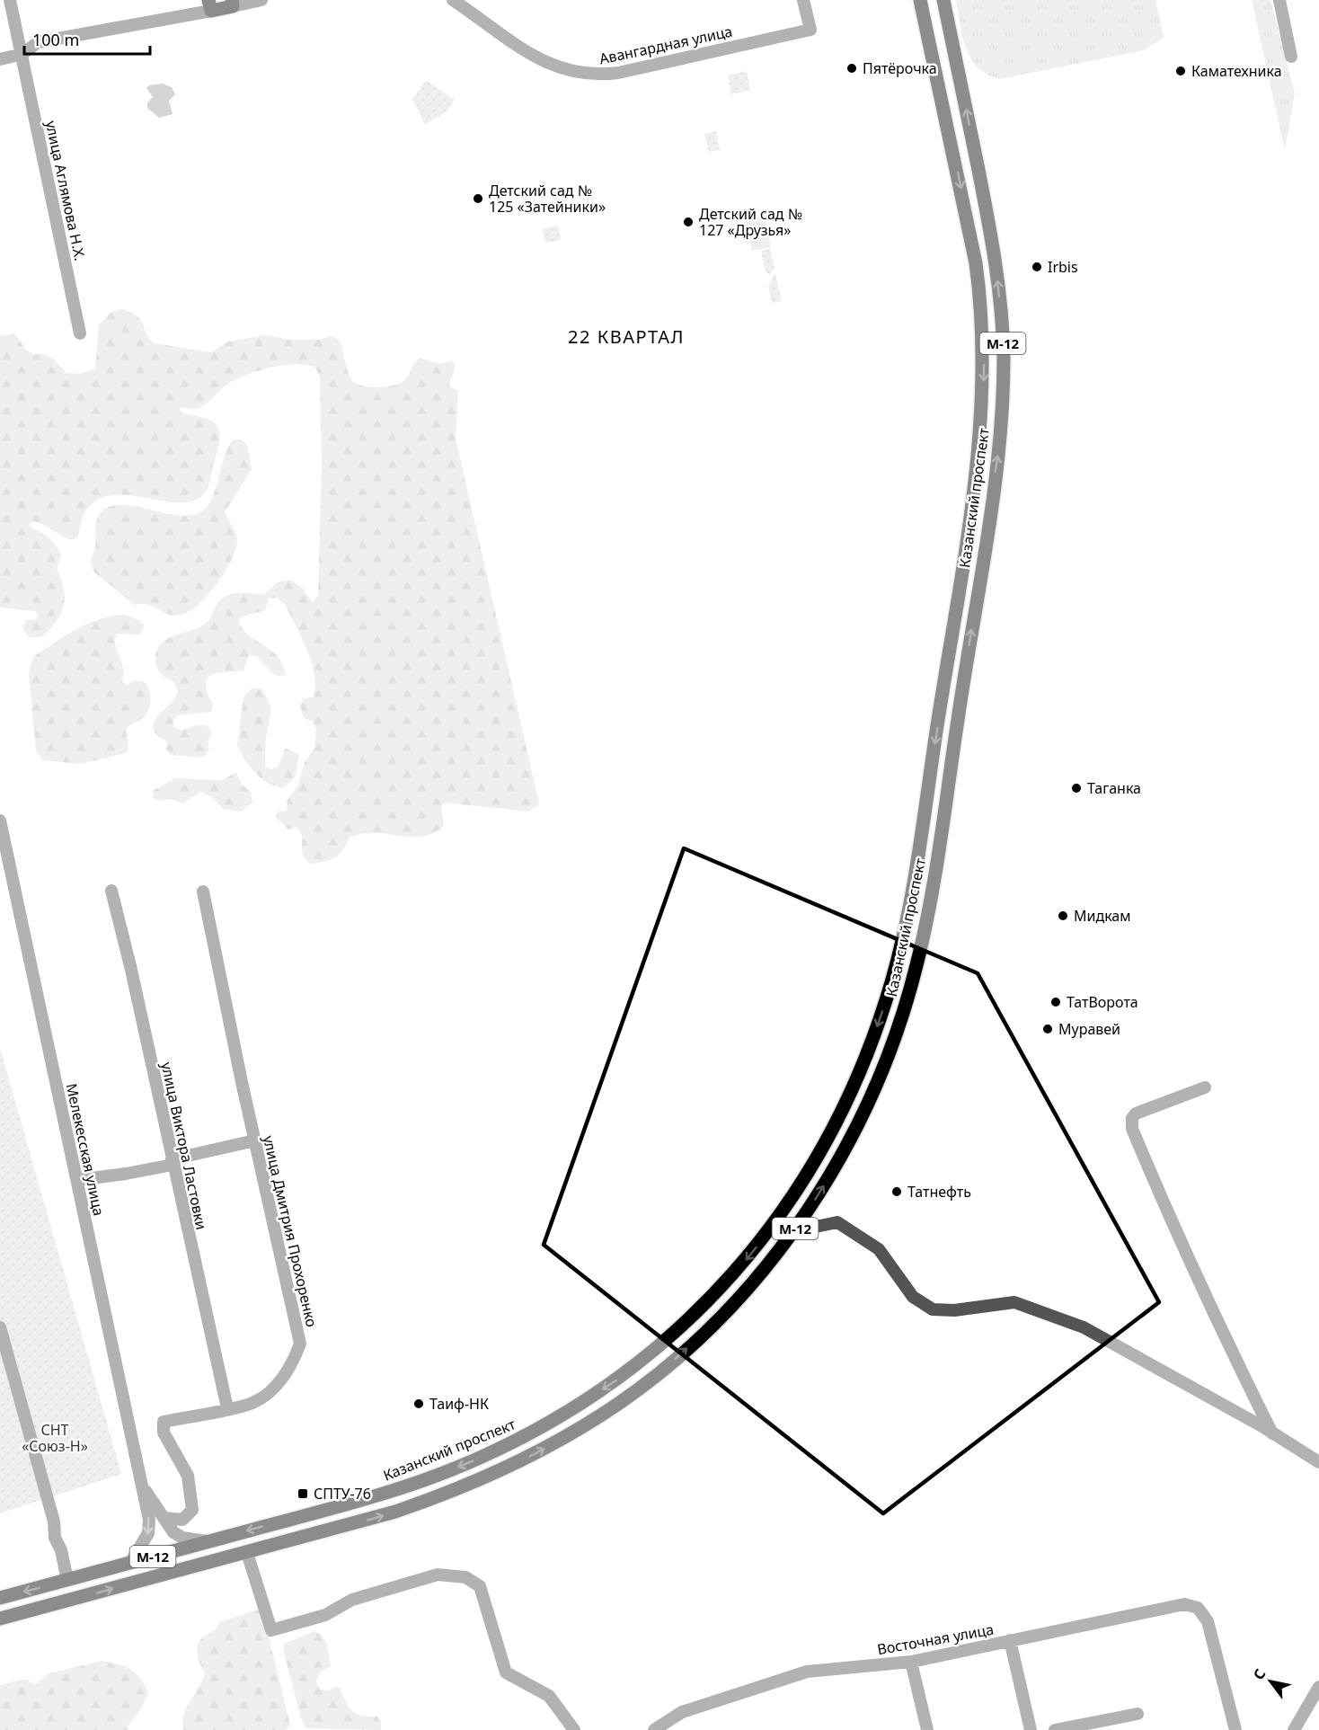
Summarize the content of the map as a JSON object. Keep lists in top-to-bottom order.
{
  "streets": {
    "main road": ["М-12", "Казанский проспект"],
    "street": [
      "Авангардная улица",
      "улица Аглямова Н.Х.",
      "улица Виктора Ластовки",
      "Мелекесская улица",
      "улица Дмитрия Прохоренко",
      "Восточная улица"
    ]
  },
  "crossings": [
    ["Казанский проспект", "Мелекесская улица"],
    ["улица Виктора Ластовки", "улица Дмитрия Прохоренко"]
  ],
  "districts": ["22 КВАРТАЛ"],
  "parks": ["СНТ «Союз-Н»"],
  "places": {
    "other": [
      "Пятёрочка",
      "Каматехника",
      "Детский сад № 125 «Затейники»",
      "Детский сад № 127 «Друзья»",
      "Irbis",
      "Таганка",
      "Мидкам",
      "ТатВорота",
      "Муравей",
      "Татнефть",
      "Таиф-НК"
    ],
    "transit": ["СПТУ-76"]
  },
  "scale_bar": "100 m",
  "north": "top left"
}
